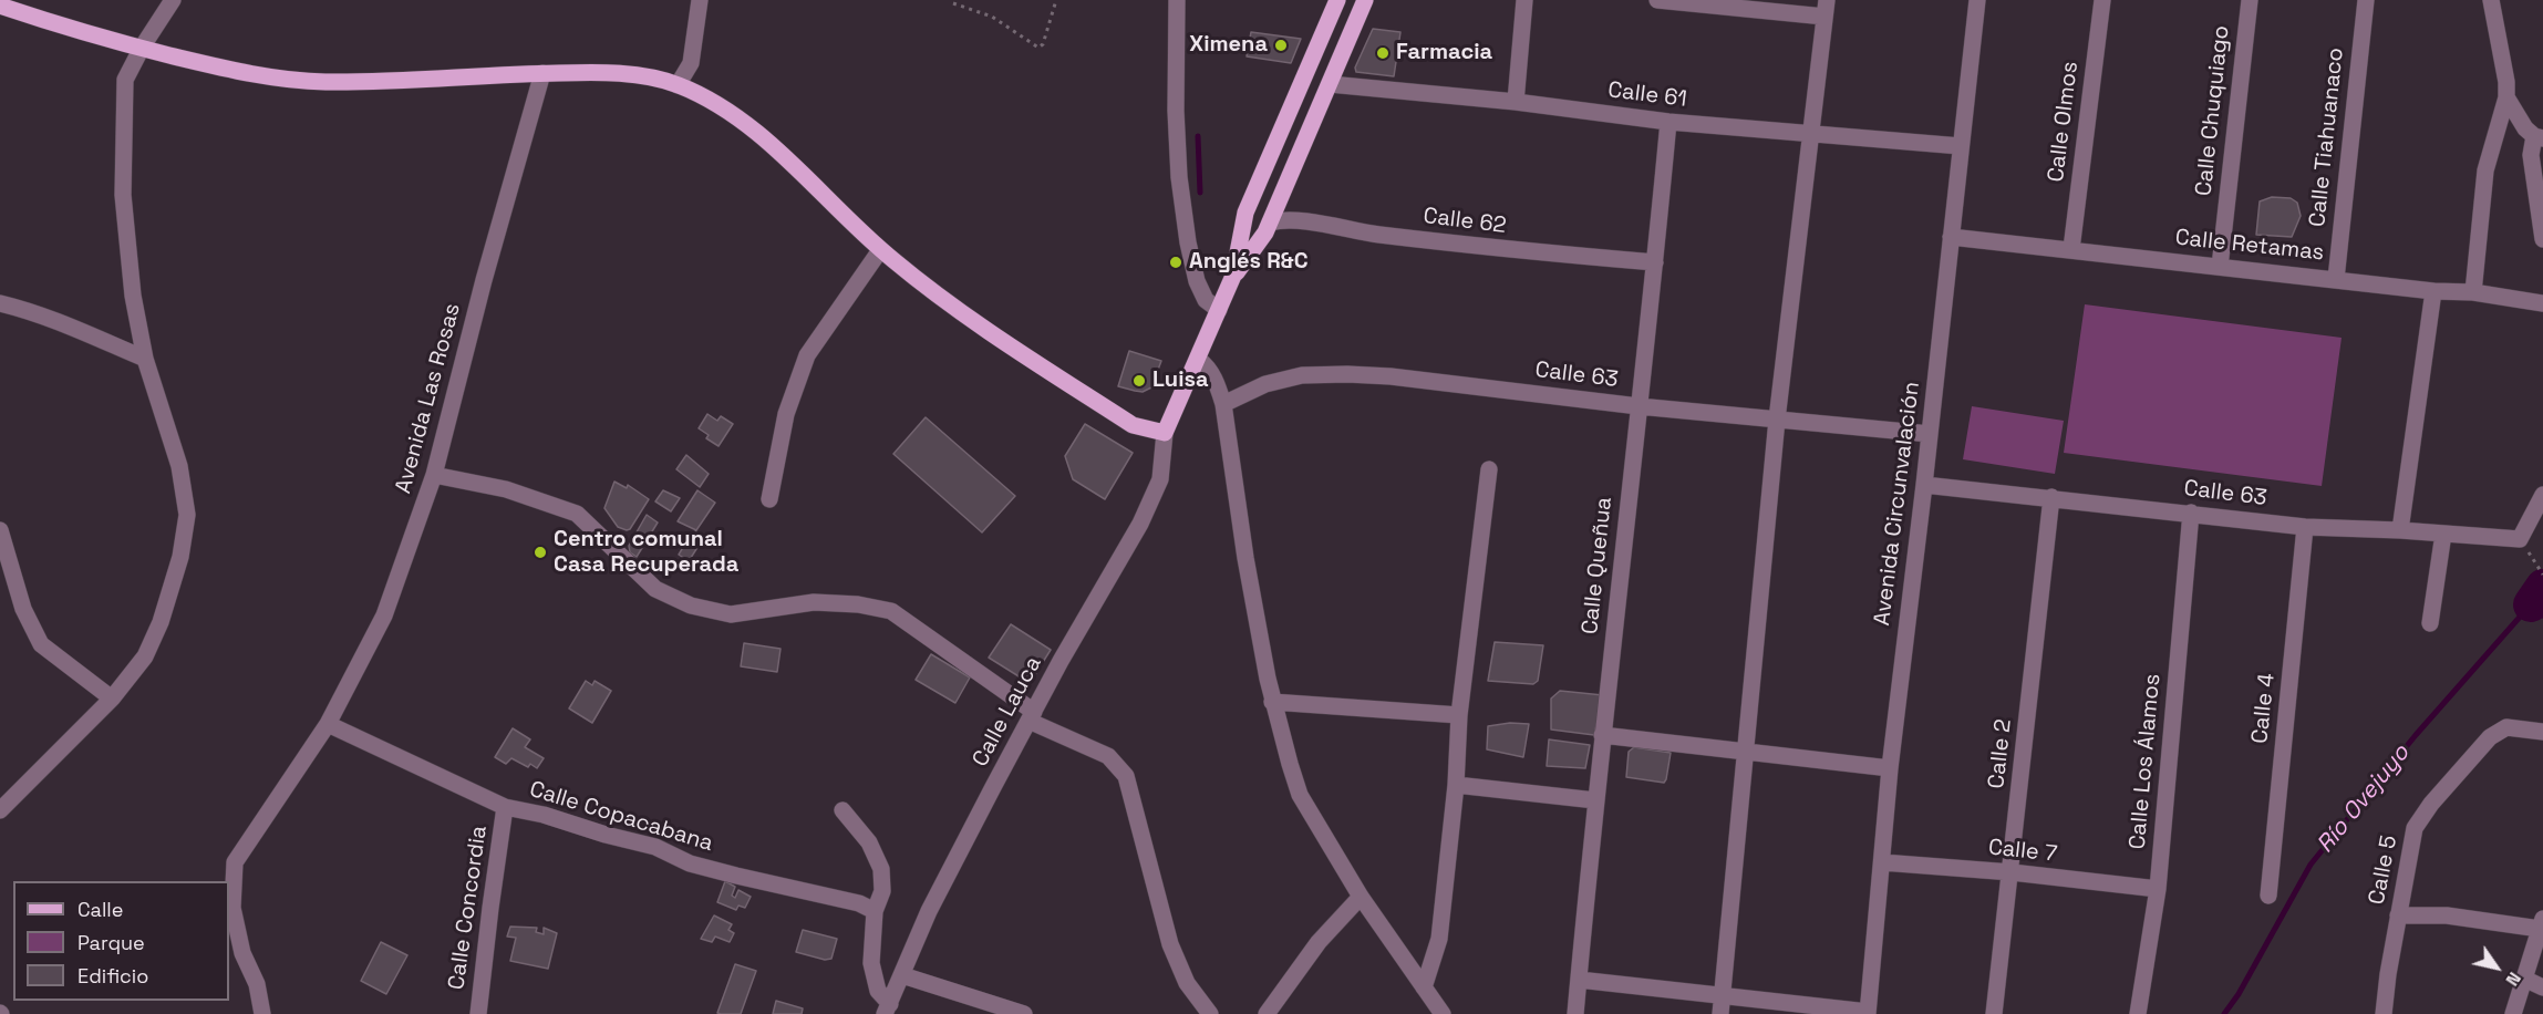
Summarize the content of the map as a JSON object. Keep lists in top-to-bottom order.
{
  "streets": {
    "street": [
      "Calle 61",
      "Calle Chuquiago",
      "Calle Olmos",
      "Calle Tiahuanaco",
      "Calle 62",
      "Calle Retamas",
      "Calle 63",
      "Avenida Las Rosas",
      "Avenida Circunvalación",
      "Calle Queñua",
      "Calle 4",
      "Calle Lauca",
      "Calle 2",
      "Calle Los Álamos",
      "Calle Copacabana",
      "Calle 7",
      "Calle 5",
      "Calle Concordia"
    ]
  },
  "crossings": [
    ["Calle 61", "Avenida Circunvalación"],
    ["Calle 61", "Calle Queñua"],
    ["Calle Chuquiago", "Calle Retamas"],
    ["Calle Olmos", "Calle Retamas"],
    ["Calle Tiahuanaco", "Calle Retamas"],
    ["Calle 62", "Calle Queñua"],
    ["Calle Retamas", "Avenida Circunvalación"],
    ["Calle 63", "Avenida Circunvalación"],
    ["Calle 63", "Calle Queñua"],
    ["Calle 63", "Calle 4"],
    ["Calle 63", "Calle 2"],
    ["Calle 63", "Calle Los Álamos"],
    ["Avenida Las Rosas", "Calle Copacabana"],
    ["Avenida Circunvalación", "Calle 7"],
    ["Calle 2", "Calle 7"],
    ["Calle Los Álamos", "Calle 7"],
    ["Calle Copacabana", "Calle Concordia"]
  ],
  "water": ["Río Ovejuyo"],
  "places": [
    "Ximena",
    "Farmacia",
    "Anglés R&C",
    "Luisa",
    "Centro comunal Casa Recuperada"
  ],
  "legend": ["Calle", "Parque", "Edificio"],
  "north": "bottom right"
}
